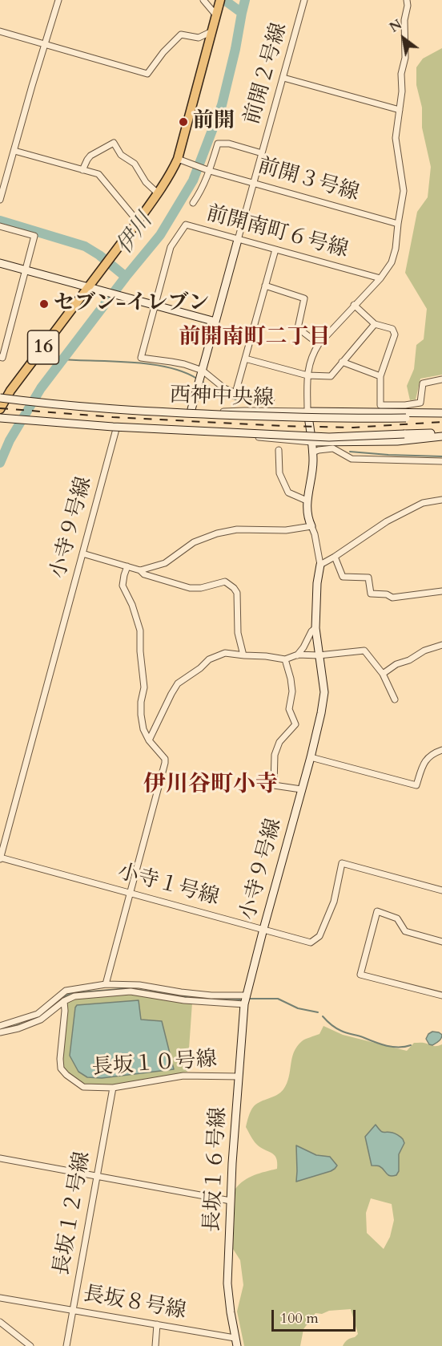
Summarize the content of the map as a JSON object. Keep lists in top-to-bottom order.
{
  "streets": {
    "main road": ["16"],
    "street": [
      "前開２号線",
      "前開３号線",
      "前開南町６号線",
      "西神中央線",
      "小寺９号線",
      "小寺１号線",
      "長坂１０号線",
      "長坂１６号線",
      "長坂１２号線",
      "長坂８号線"
    ]
  },
  "crossings": [
    ["前開２号線", "前開３号線"],
    ["前開２号線", "前開南町６号線"],
    ["前開３号線", "16"],
    ["16", "西神中央線"],
    ["西神中央線", "小寺９号線"],
    ["小寺９号線", "小寺１号線"],
    ["小寺９号線", "長坂１６号線"],
    ["長坂１０号線", "長坂１６号線"],
    ["長坂１０号線", "長坂１２号線"],
    ["長坂１６号線", "長坂８号線"],
    ["長坂１２号線", "長坂８号線"]
  ],
  "districts": ["前開南町二丁目", "伊川谷町小寺"],
  "water": ["伊川"],
  "places": ["前開", "セブン-イレブン"],
  "scale_bar": "100 m",
  "north": "top left"
}
